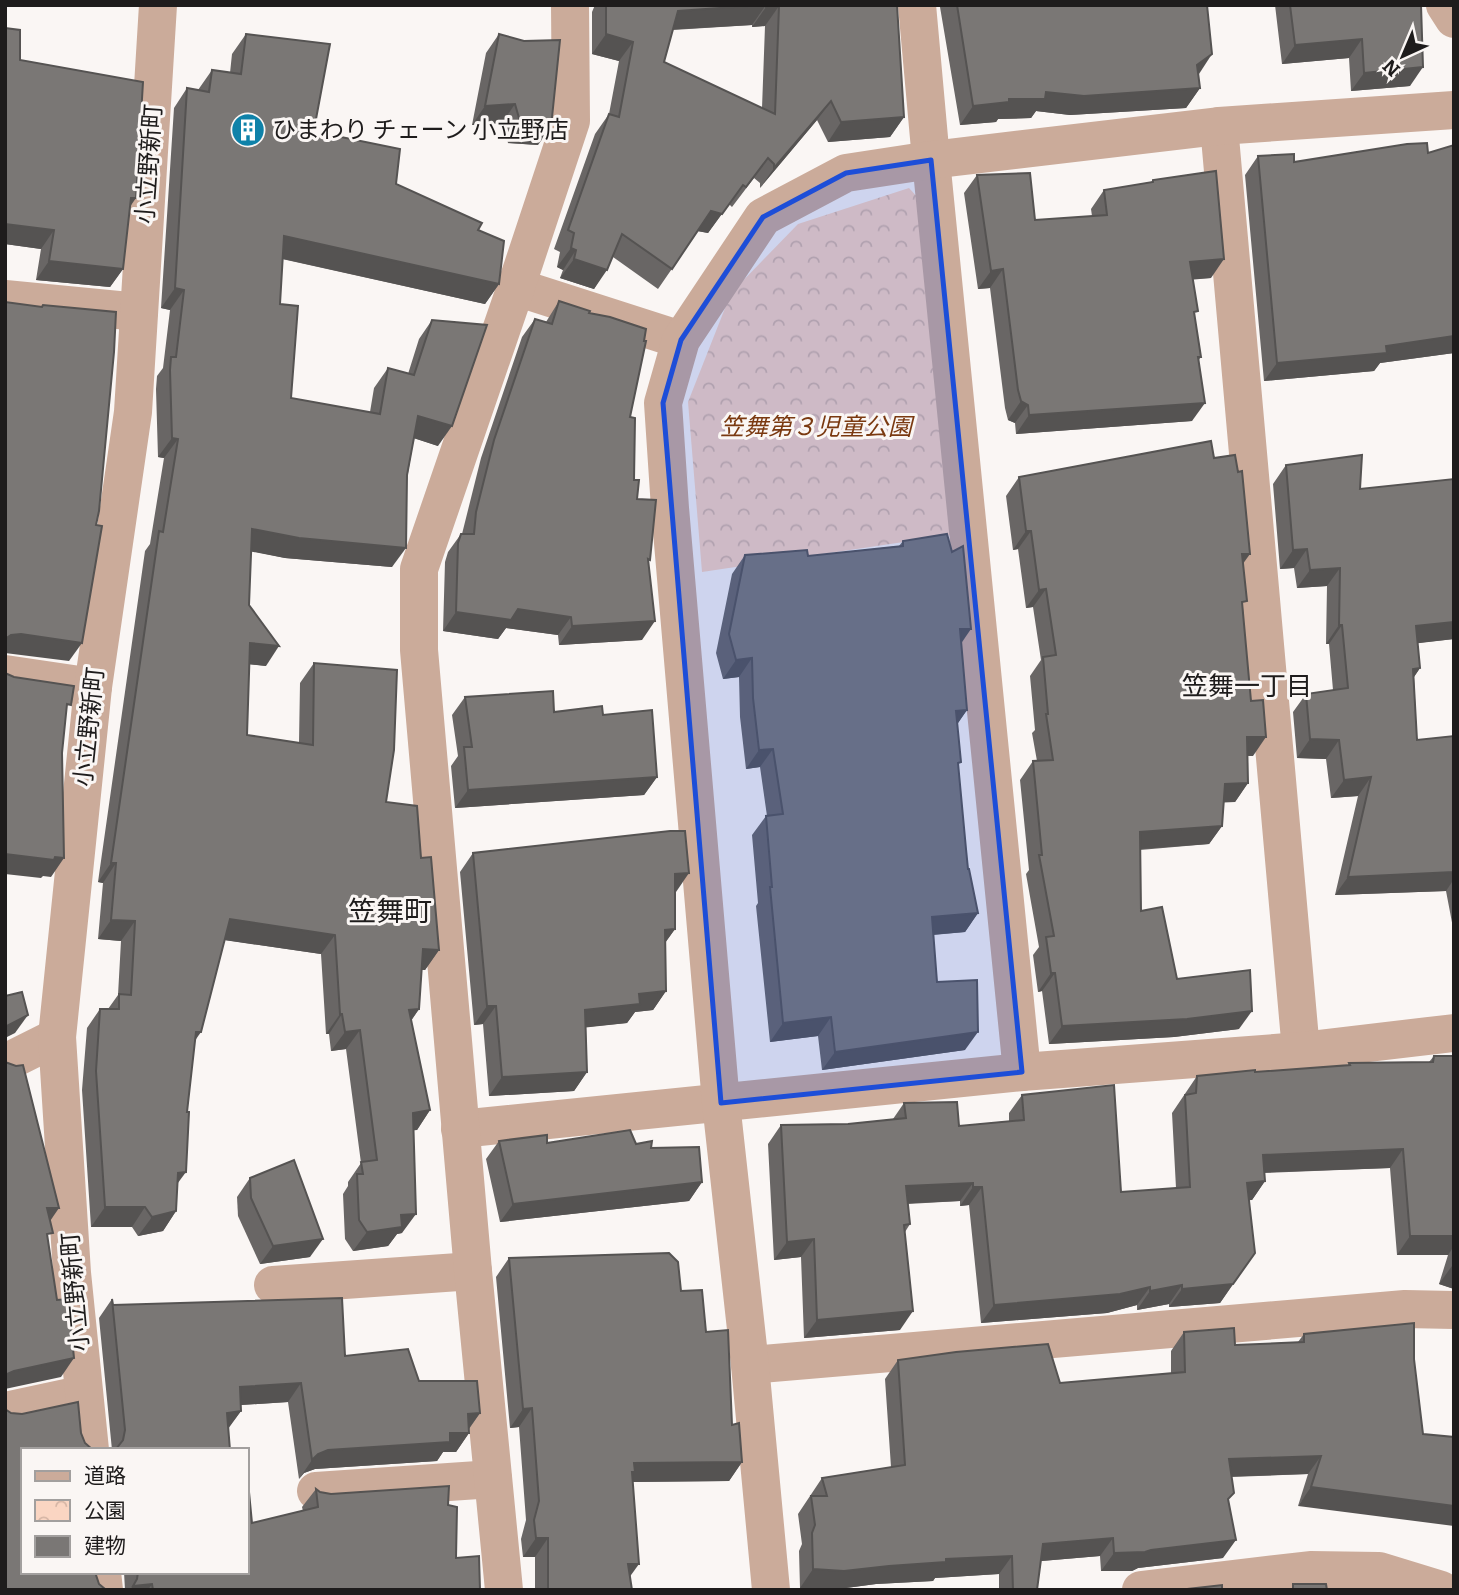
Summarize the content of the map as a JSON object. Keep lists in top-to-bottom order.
{
  "streets": {
    "street": ["小立野新町"]
  },
  "districts": ["笠舞一丁目", "笠舞町"],
  "parks": ["笠舞第３児童公園"],
  "places": {
    "building": ["ひまわり チェーン 小立野店"]
  },
  "legend": ["道路", "公園", "建物"],
  "north": "bottom left"
}
